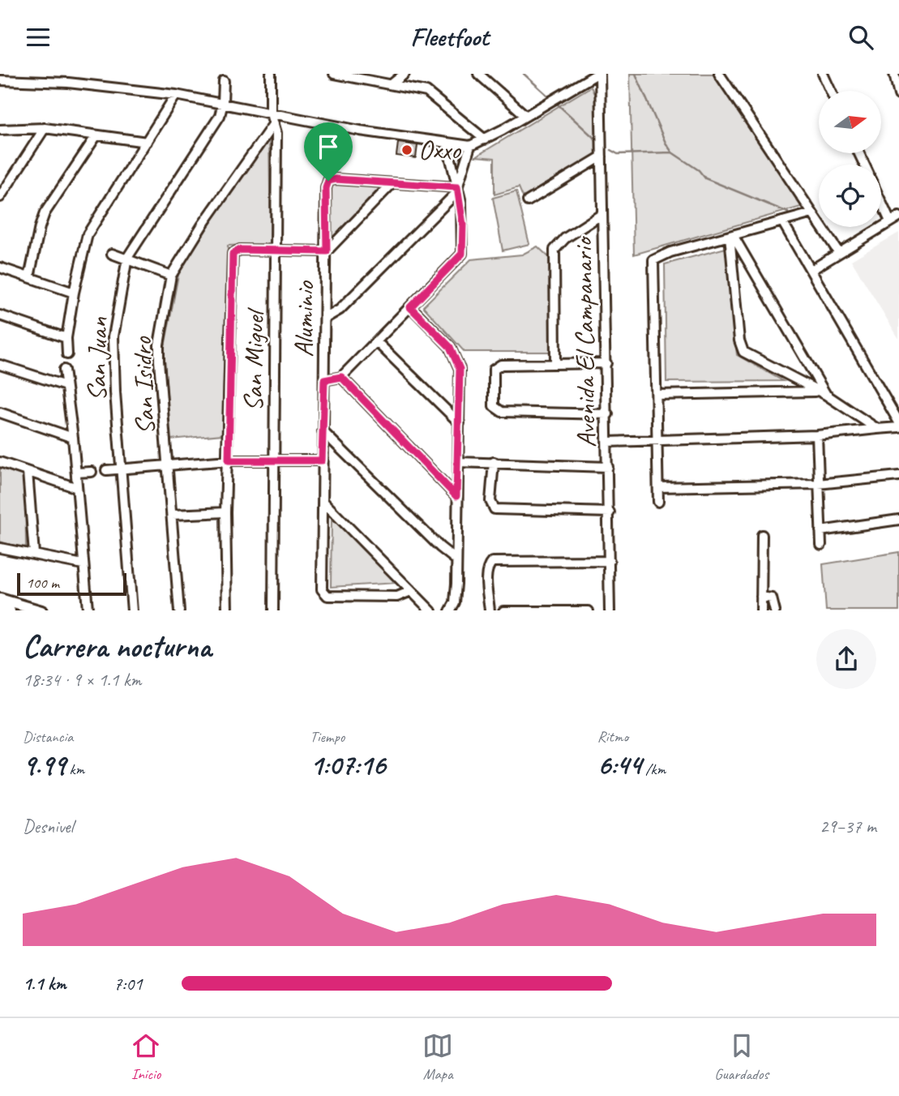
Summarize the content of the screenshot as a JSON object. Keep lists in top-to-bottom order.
{
  "streets": {
    "street": [
      "Aluminio",
      "Avenida El Campanario",
      "San Juan",
      "San Miguel",
      "San Isidro"
    ]
  },
  "crossings": [
    ["San Miguel", "San Isidro"]
  ],
  "places": ["Oxxo"],
  "scale_bar": "100 m",
  "north": "right",
  "page": {
    "header": "Fleetfoot",
    "scale": "100 m",
    "heading": ["Carrera nocturna", "18:34 · 9 × 1.1 km"],
    "stats": [
      ["Distancia", "9.99 km"],
      ["Tiempo", "1:07:16"],
      ["Ritmo", "6:44 /km"]
    ],
    "chart": ["Desnivel", "29–37 m"],
    "list": [
      {
        "name": "1.1 km",
        "note": "7:01"
      }
    ],
    "tabs": ["Inicio", "Mapa", "Guardados"]
  }
}
